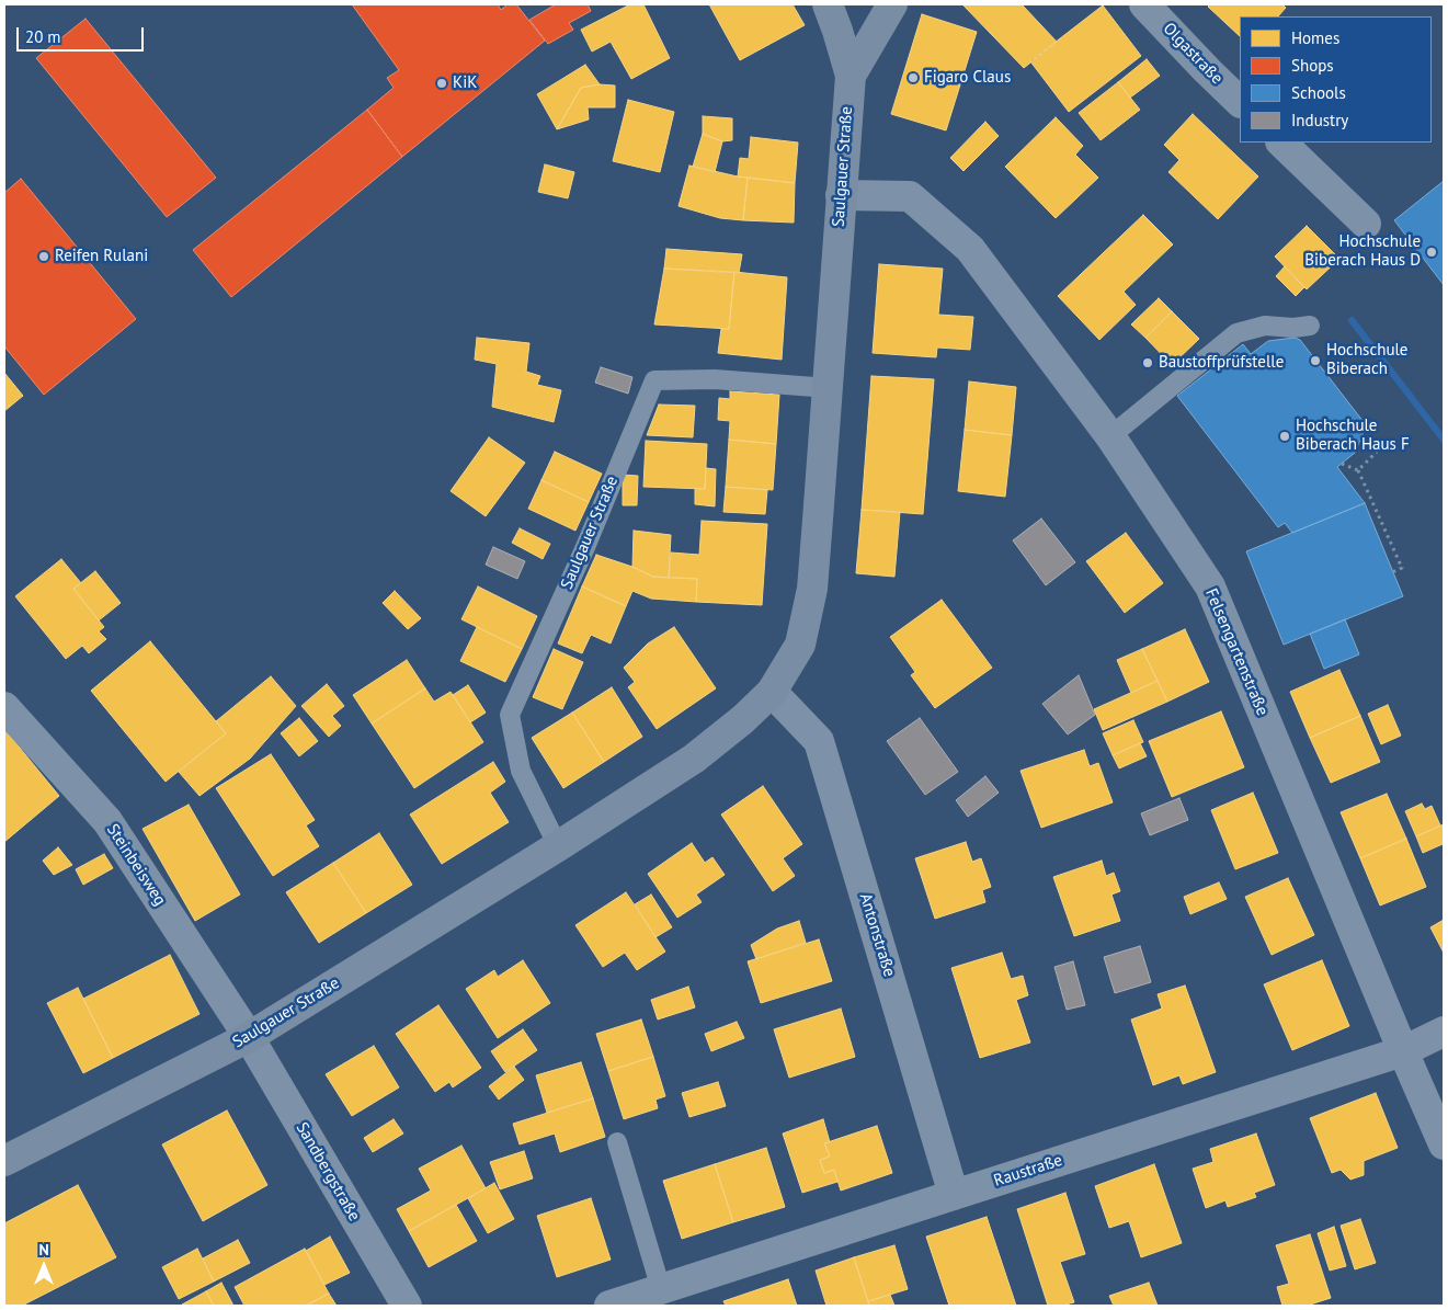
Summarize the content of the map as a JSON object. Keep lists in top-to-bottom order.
{
  "streets": {
    "main road": ["Saulgauer Straße"],
    "street": [
      "Olgastraße",
      "Felsengartenstraße",
      "Steinbeisweg",
      "Antonstraße",
      "Raustraße",
      "Sandbergstraße"
    ]
  },
  "crossings": [
    ["Saulgauer Straße", "Felsengartenstraße"],
    ["Saulgauer Straße", "Steinbeisweg"],
    ["Saulgauer Straße", "Antonstraße"],
    ["Saulgauer Straße", "Sandbergstraße"],
    ["Felsengartenstraße", "Raustraße"],
    ["Steinbeisweg", "Sandbergstraße"],
    ["Antonstraße", "Raustraße"]
  ],
  "places": [
    "Figaro Claus",
    "KiK",
    "Hochschule Biberach Haus D",
    "Reifen Rulani",
    "Hochschule Biberach",
    "Baustoffprüfstelle",
    "Hochschule Biberach Haus F"
  ],
  "legend": [
    "Homes",
    "Shops",
    "Schools",
    "Industry"
  ],
  "scale_bar": "20 m",
  "north": "top"
}
